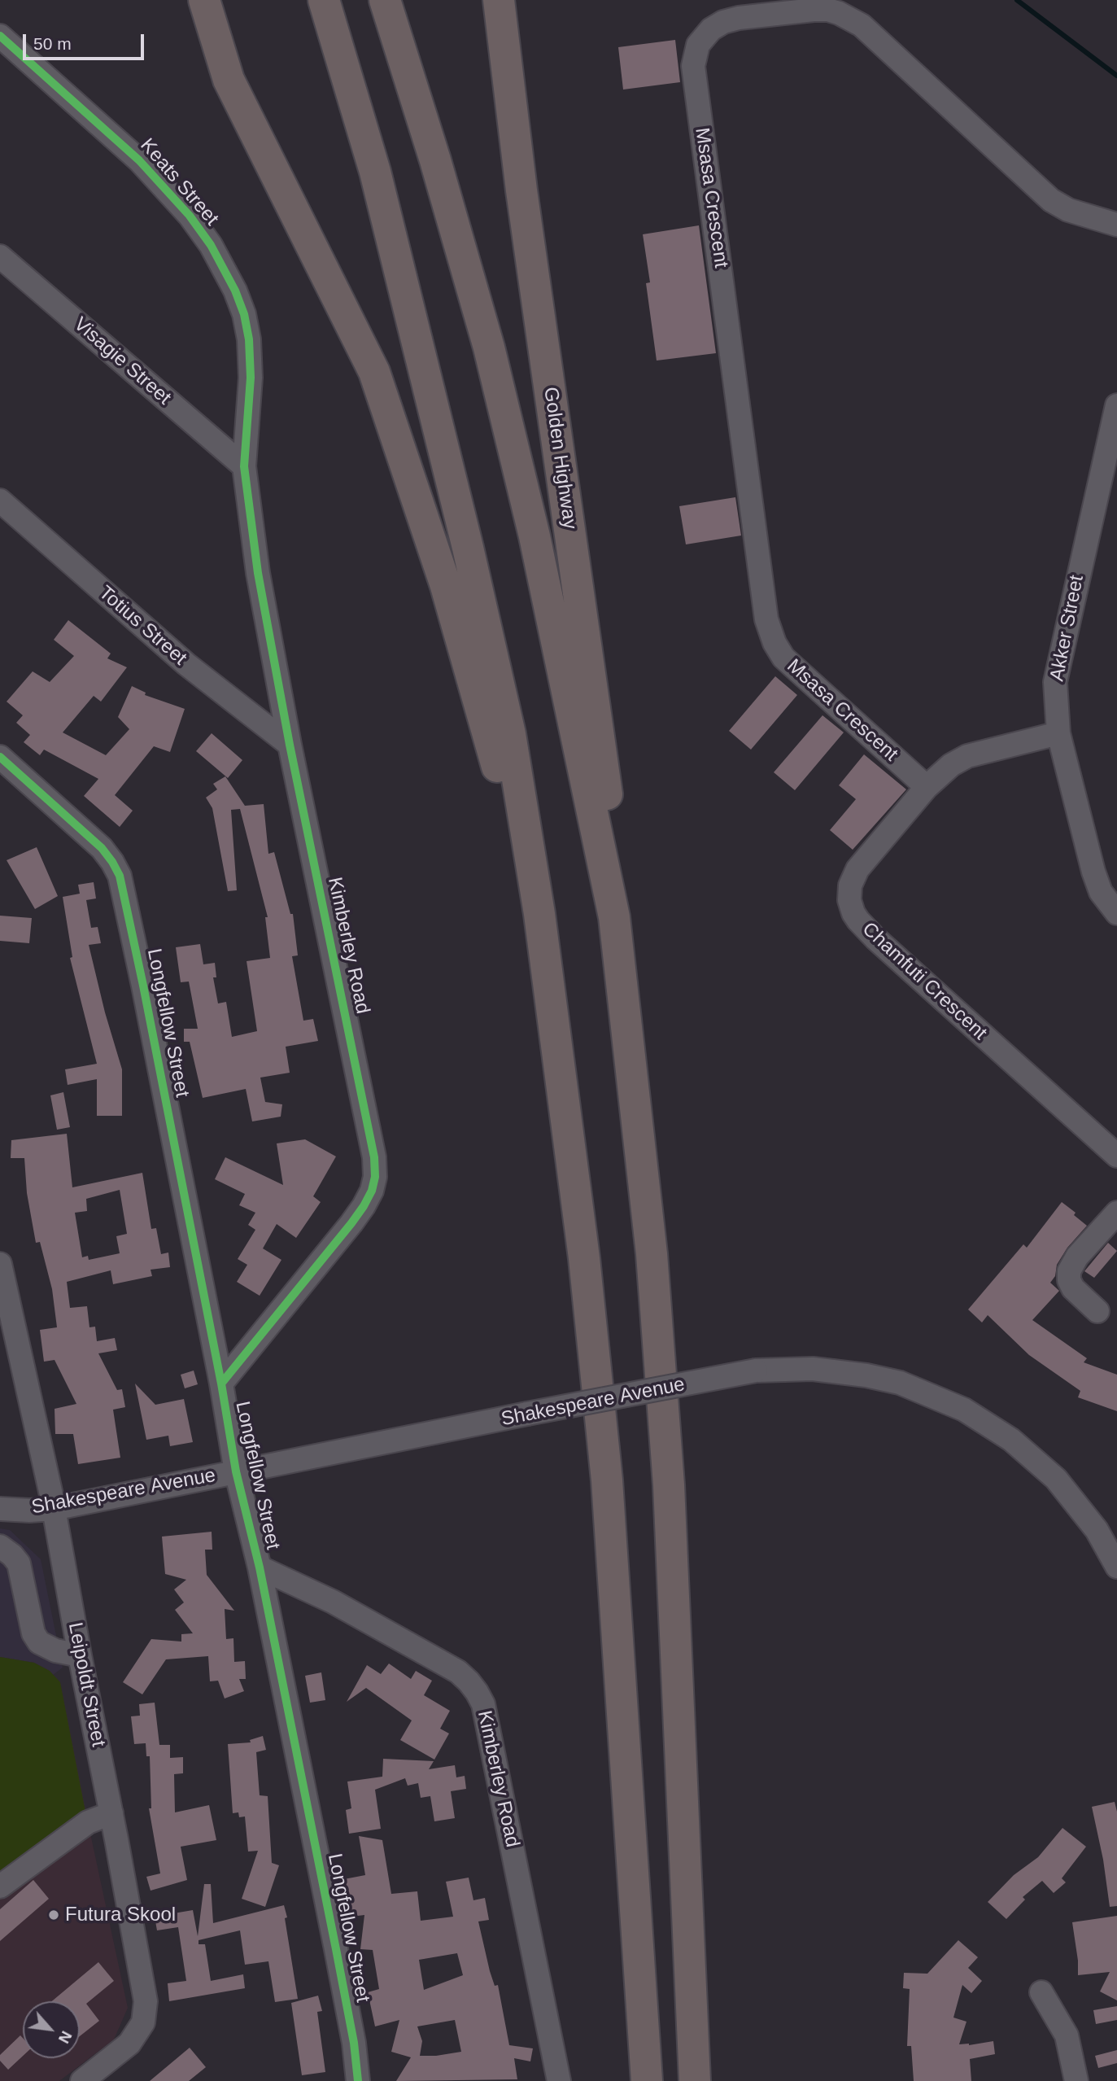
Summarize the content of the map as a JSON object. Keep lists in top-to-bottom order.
{
  "streets": {
    "highway": ["Golden Highway"],
    "street": [
      "Keats Street",
      "Msasa Crescent",
      "Visagie Street",
      "Totius Street",
      "Akker Street",
      "Kimberley Road",
      "Chamfuti Crescent",
      "Longfellow Street",
      "Shakespeare Avenue",
      "Leipoldt Street"
    ]
  },
  "crossings": [
    ["Keats Street", "Visagie Street"],
    ["Keats Street", "Kimberley Road"],
    ["Msasa Crescent", "Chamfuti Crescent"],
    ["Visagie Street", "Kimberley Road"],
    ["Totius Street", "Kimberley Road"],
    ["Akker Street", "Chamfuti Crescent"],
    ["Kimberley Road", "Longfellow Street"],
    ["Longfellow Street", "Shakespeare Avenue"],
    ["Shakespeare Avenue", "Leipoldt Street"]
  ],
  "places": ["Futura Skool"],
  "scale_bar": "50 m",
  "north": "bottom right"
}
